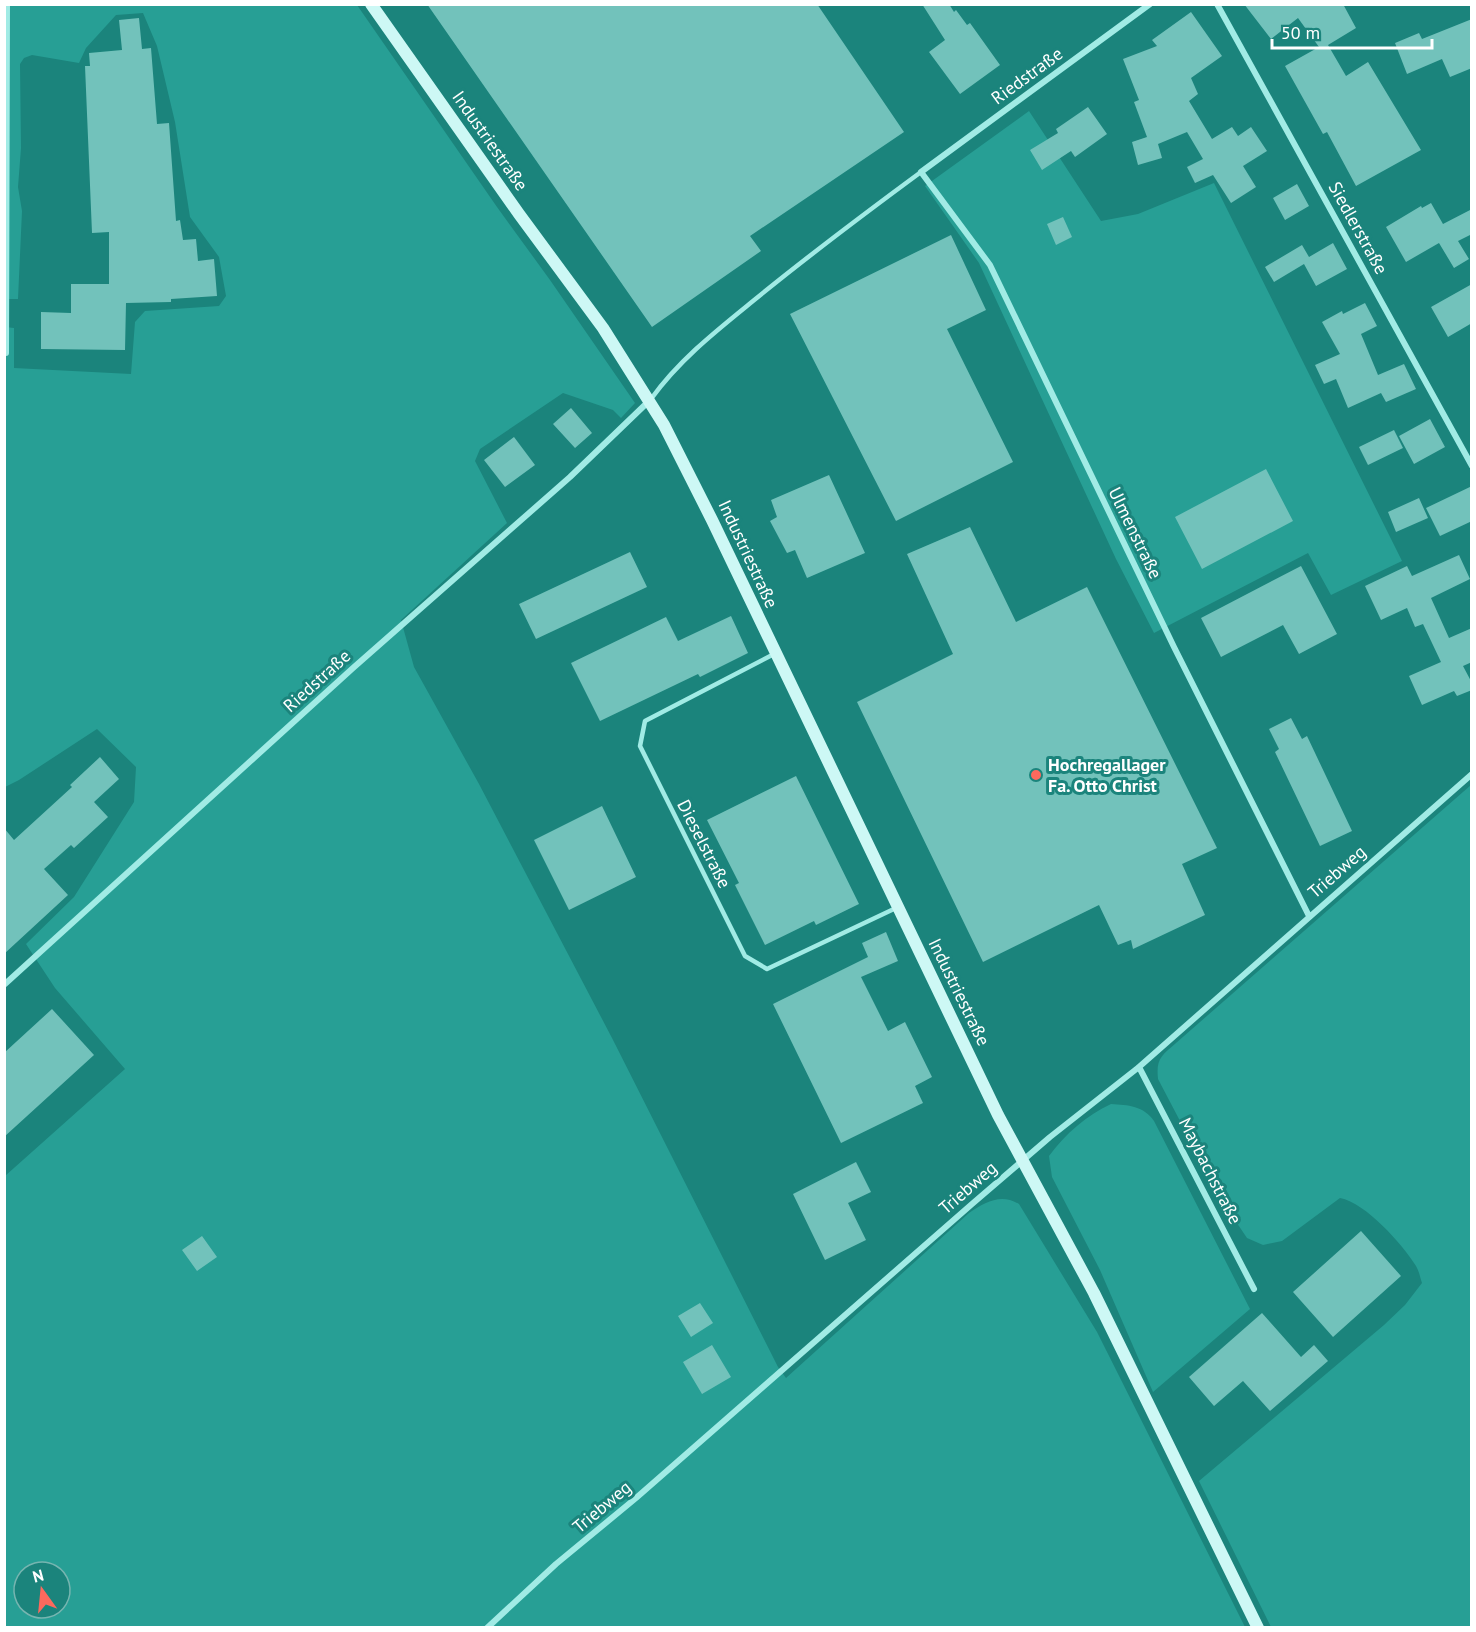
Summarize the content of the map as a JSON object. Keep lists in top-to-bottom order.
{
  "streets": {
    "street": [
      "Riedstraße",
      "Industriestraße",
      "Siedlerstraße",
      "Ulmenstraße",
      "Triebweg",
      "Maybachstraße"
    ],
    "lane": ["Dieselstraße"]
  },
  "crossings": [
    ["Riedstraße", "Industriestraße"],
    ["Riedstraße", "Ulmenstraße"],
    ["Industriestraße", "Dieselstraße"],
    ["Industriestraße", "Triebweg"],
    ["Ulmenstraße", "Triebweg"],
    ["Triebweg", "Maybachstraße"]
  ],
  "places": ["Hochregallager Fa. Otto Christ"],
  "scale_bar": "50 m",
  "north": "top"
}
